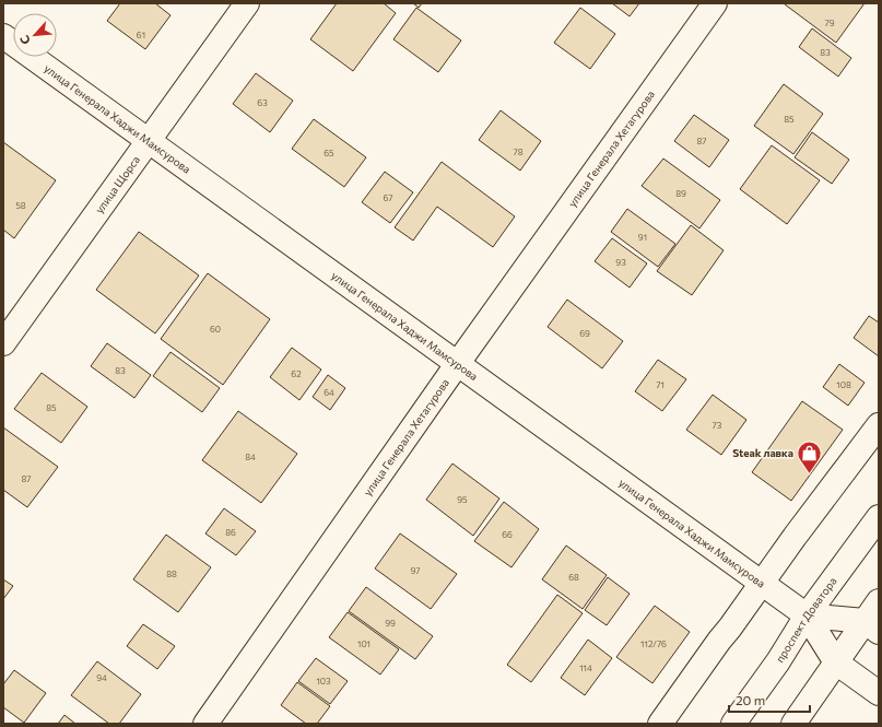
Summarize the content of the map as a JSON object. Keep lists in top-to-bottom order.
{
  "streets": {
    "street": [
      "улица Генерала Хаджи Мамсурова",
      "улица Генерала Хетагурова",
      "улица Щорса",
      "проспект Доватора"
    ]
  },
  "crossings": [
    ["улица Генерала Хаджи Мамсурова", "улица Генерала Хетагурова"],
    ["улица Генерала Хаджи Мамсурова", "улица Щорса"],
    ["улица Генерала Хаджи Мамсурова", "проспект Доватора"]
  ],
  "places": {
    "shop": ["Steak лавка"]
  },
  "house_numbers": [
    "79",
    "61",
    "83",
    "63",
    "85",
    "87",
    "78",
    "65",
    "89",
    "67",
    "58",
    "91",
    "93",
    "60",
    "69",
    "83",
    "62",
    "71",
    "108",
    "64",
    "85",
    "73",
    "84",
    "87",
    "95",
    "86",
    "66",
    "97",
    "88",
    "68",
    "99",
    "101",
    "112/76",
    "114",
    "94",
    "103"
  ],
  "scale_bar": "20 m",
  "north": "bottom left"
}
